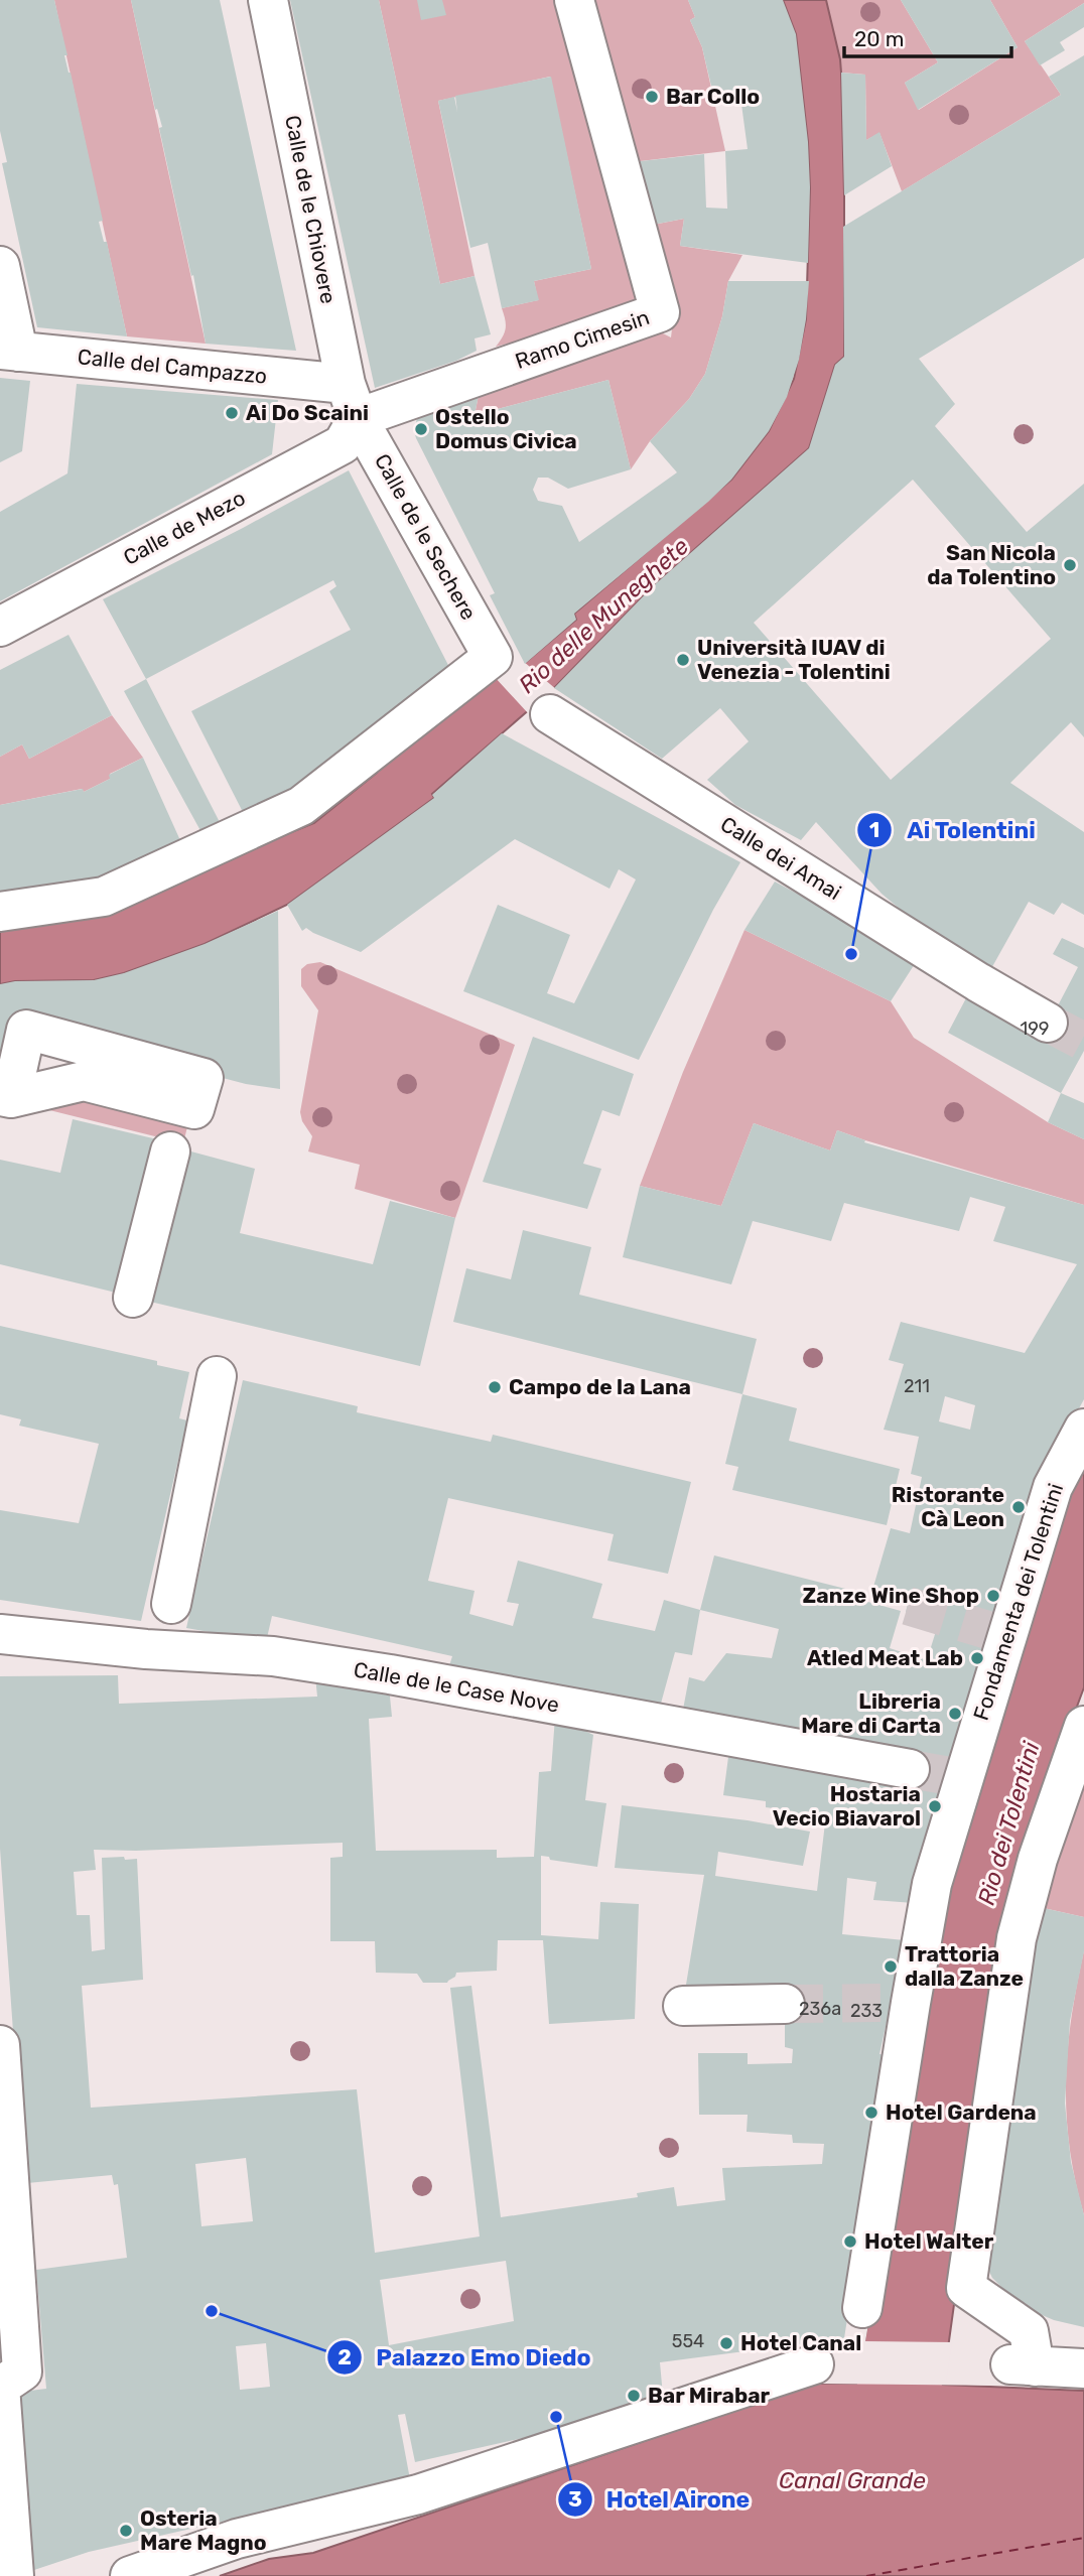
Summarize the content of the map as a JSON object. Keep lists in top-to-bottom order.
{
  "streets": {
    "street": [
      "Calle de le Chiovere",
      "Ramo Cimesin",
      "Calle del Campazzo",
      "Calle de Mezo",
      "Calle de le Sechere",
      "Calle dei Amai",
      "Fondamenta dei Tolentini",
      "Calle de le Case Nove"
    ]
  },
  "crossings": [
    ["Calle de le Chiovere", "Ramo Cimesin"],
    ["Calle de le Chiovere", "Calle del Campazzo"],
    ["Calle de le Chiovere", "Calle de Mezo"],
    ["Calle de le Chiovere", "Calle de le Sechere"],
    ["Ramo Cimesin", "Calle del Campazzo"],
    ["Ramo Cimesin", "Calle de Mezo"],
    ["Ramo Cimesin", "Calle de le Sechere"],
    ["Calle del Campazzo", "Calle de Mezo"],
    ["Calle del Campazzo", "Calle de le Sechere"],
    ["Calle de Mezo", "Calle de le Sechere"]
  ],
  "water": ["Rio delle Muneghete", "Rio dei Tolentini", "Canal Grande"],
  "places": [
    "Bar Collo",
    "Ai Do Scaini",
    "Ostello Domus Civica",
    "San Nicola da Tolentino",
    "Università IUAV di Venezia - Tolentini",
    "Ai Tolentini",
    "Campo de la Lana",
    "Ristorante Cà Leon",
    "Zanze Wine Shop",
    "Atled Meat Lab",
    "Libreria Mare di Carta",
    "Hostaria Vecio Biavarol",
    "Trattoria dalla Zanze",
    "Hotel Gardena",
    "Hotel Walter",
    "Palazzo Emo Diedo",
    "Hotel Canal",
    "Bar Mirabar",
    "Hotel Airone",
    "Osteria Mare Magno"
  ],
  "house_numbers": [
    "199",
    "211",
    "236a",
    "233",
    "554"
  ],
  "scale_bar": "20 m"
}
